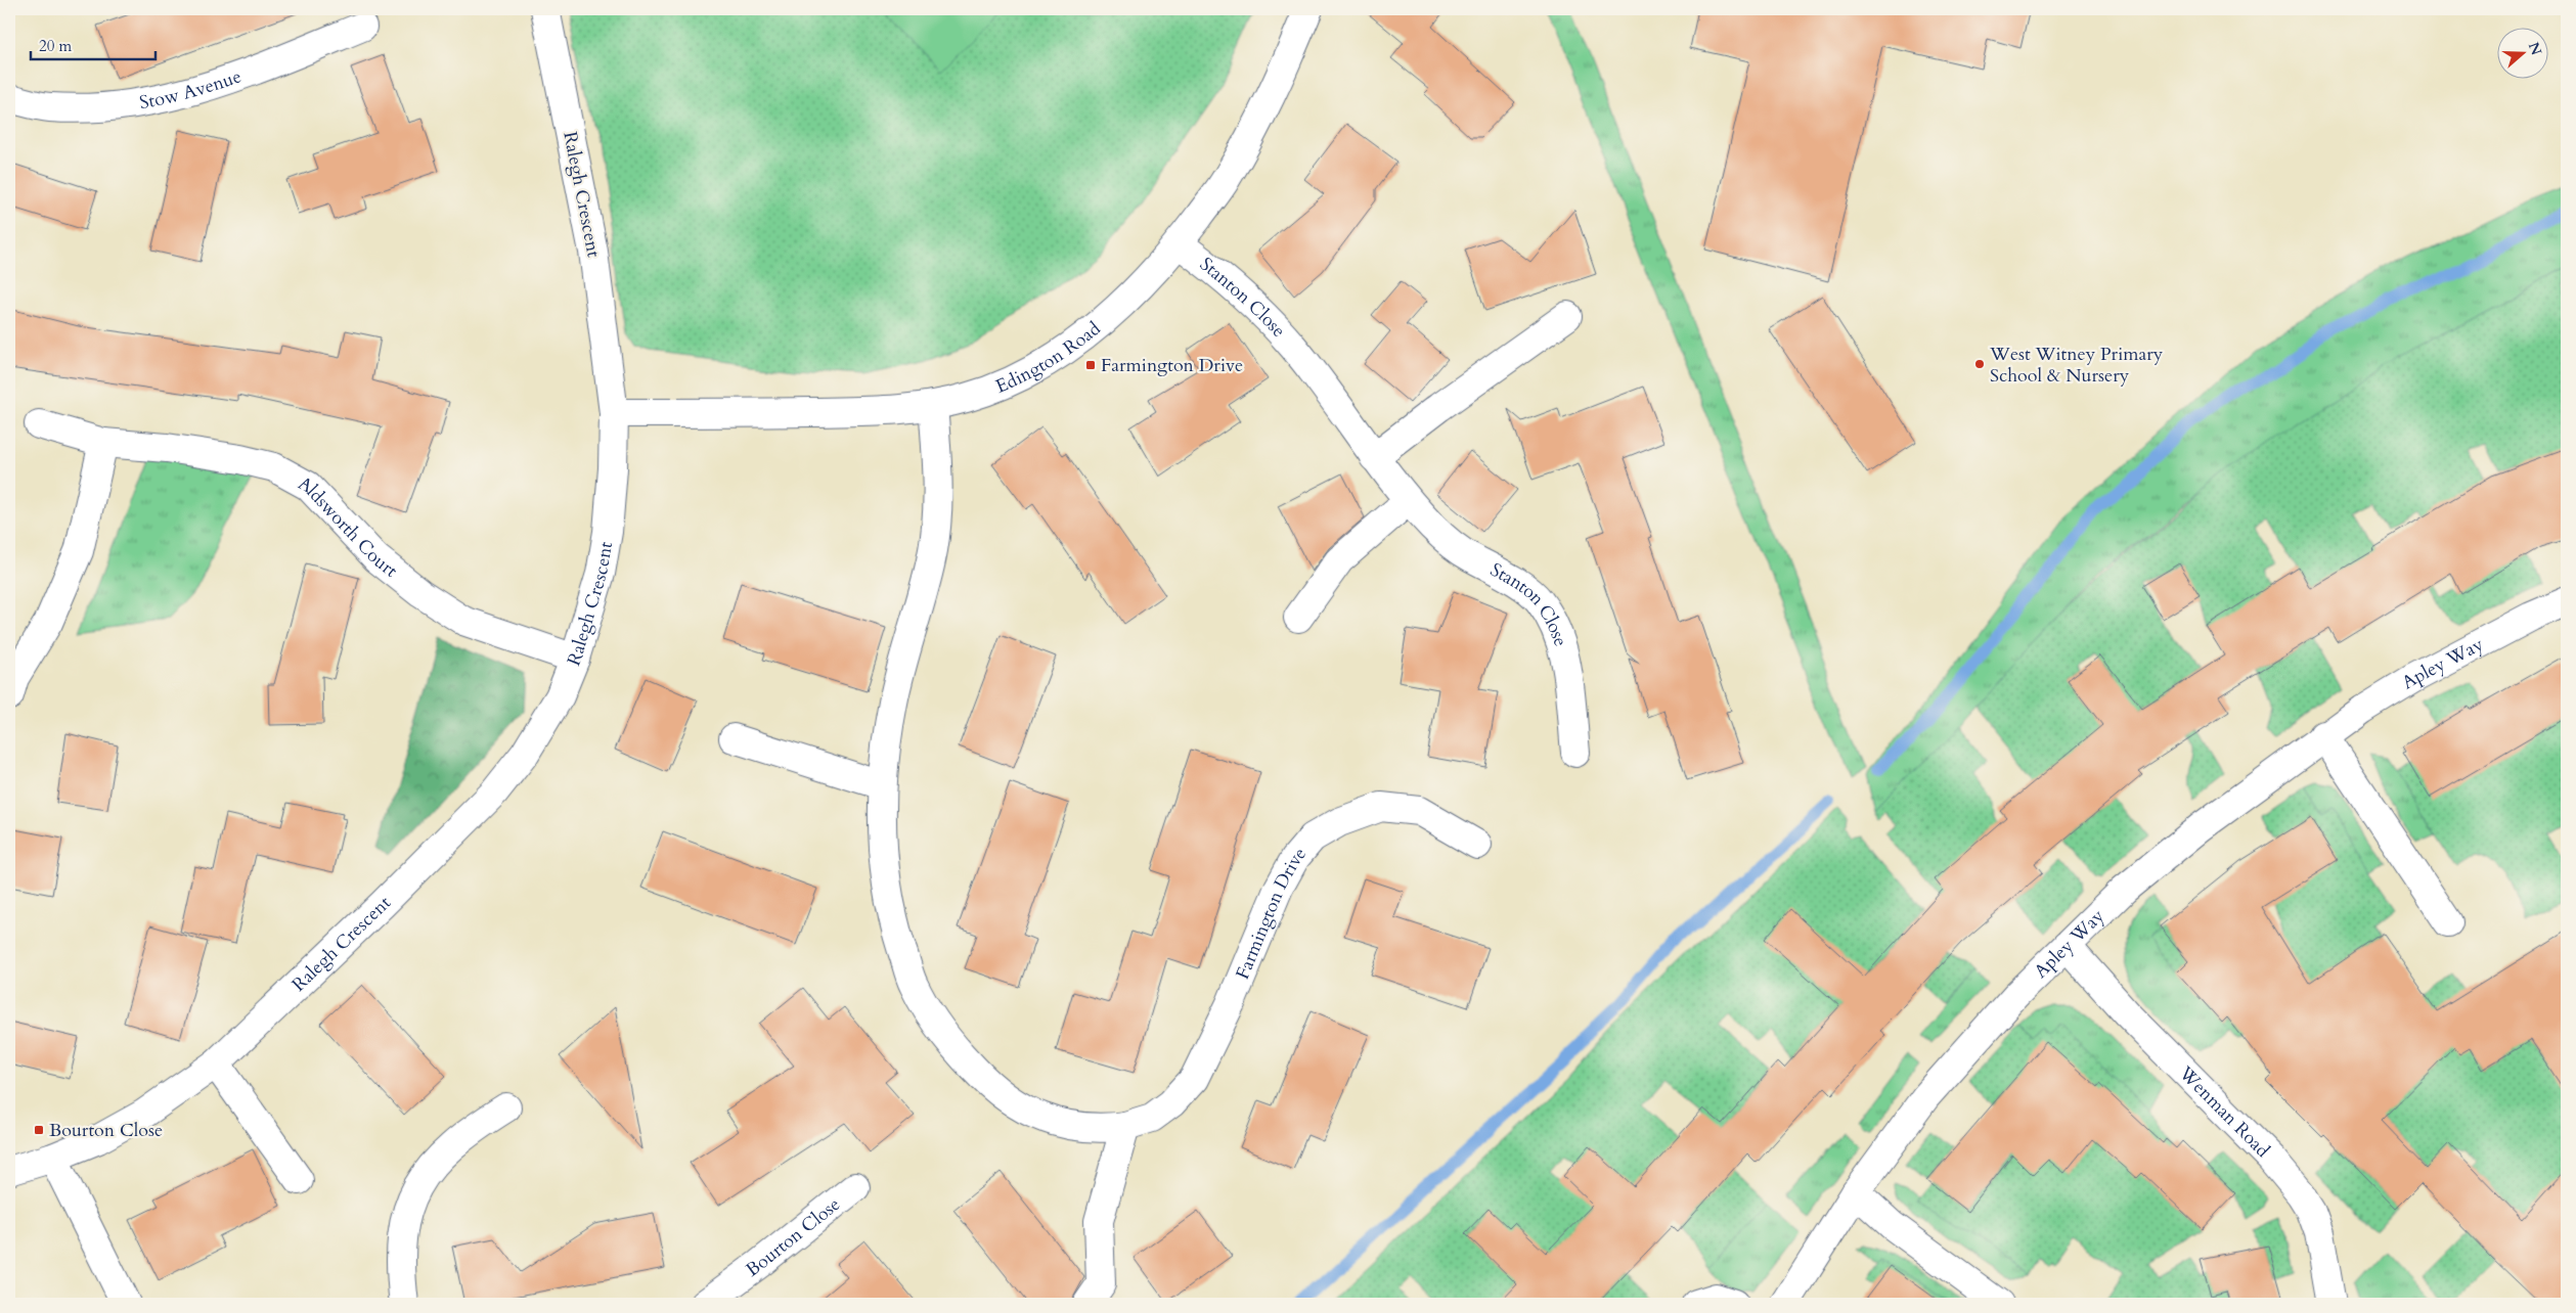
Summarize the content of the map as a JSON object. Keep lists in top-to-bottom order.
{
  "streets": {
    "street": [
      "Stow Avenue",
      "Ralegh Crescent",
      "Stanton Close",
      "Edington Road",
      "Aldsworth Court",
      "Apley Way",
      "Farmington Drive",
      "Wenman Road",
      "Bourton Close"
    ]
  },
  "crossings": [
    ["Ralegh Crescent", "Edington Road"],
    ["Ralegh Crescent", "Aldsworth Court"],
    ["Stanton Close", "Edington Road"],
    ["Edington Road", "Farmington Drive"],
    ["Apley Way", "Wenman Road"]
  ],
  "places": {
    "other": ["West Witney Primary School & Nursery"],
    "transit": ["Farmington Drive", "Bourton Close"]
  },
  "scale_bar": "20 m",
  "north": "right"
}
